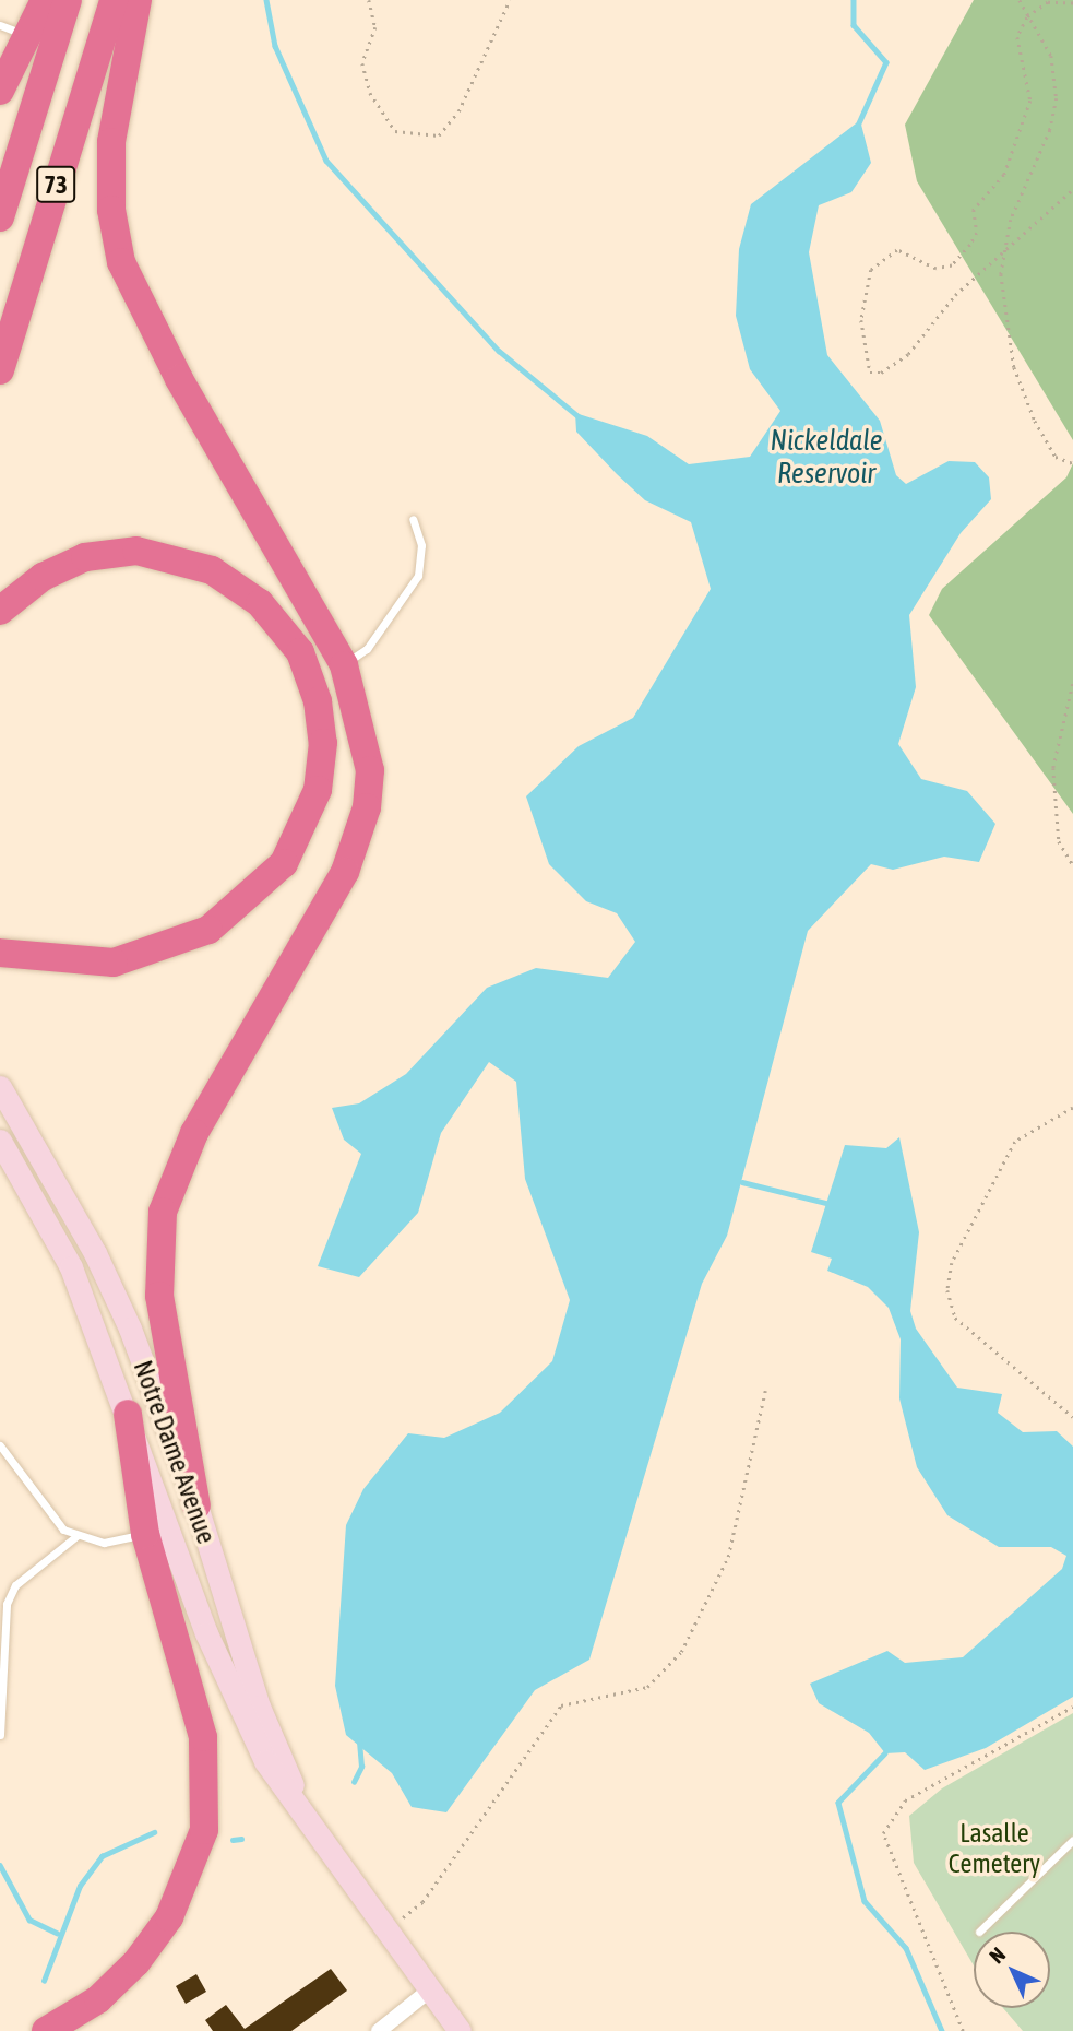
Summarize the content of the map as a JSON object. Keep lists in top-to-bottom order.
{
  "streets": {
    "highway": ["73"],
    "main road": ["Notre Dame Avenue"]
  },
  "water": ["Nickeldale Reservoir"],
  "parks": ["Lasalle Cemetery"],
  "north": "top left"
}
